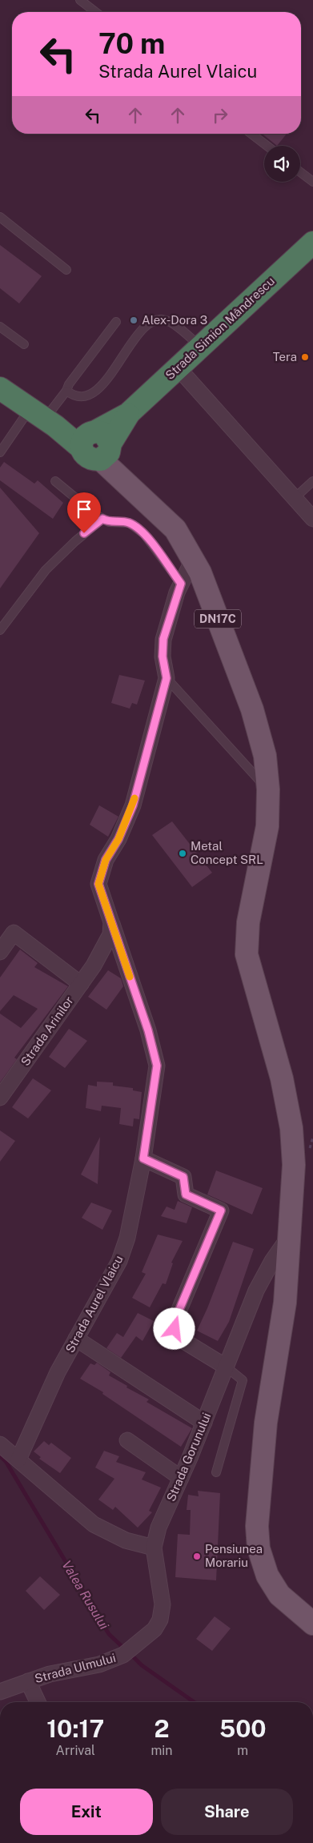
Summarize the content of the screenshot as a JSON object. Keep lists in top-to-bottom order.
{
  "streets": {
    "highway": ["Strada Simion Mândrescu", "DN17C"],
    "street": [
      "Strada Arinilor",
      "Strada Aurel Vlaicu",
      "Strada Gorunului",
      "Strada Ulmului"
    ]
  },
  "crossings": [
    ["Strada Simion Mândrescu", "DN17C"],
    ["DN17C", "Strada Gorunului"],
    ["Strada Arinilor", "Strada Aurel Vlaicu"],
    ["Strada Gorunului", "Strada Ulmului"]
  ],
  "water": ["Valea Rusului"],
  "places": [
    "Alex-Dora 3",
    "Tera",
    "Metal Concept SRL",
    "Pensiunea Morariu"
  ],
  "page": {
    "turn": ["70 m", "Strada Aurel Vlaicu"],
    "eta": [
      "10:17",
      "Arrival",
      "2",
      "min",
      "500",
      "m"
    ],
    "buttons": ["Exit", "Share"]
  }
}
